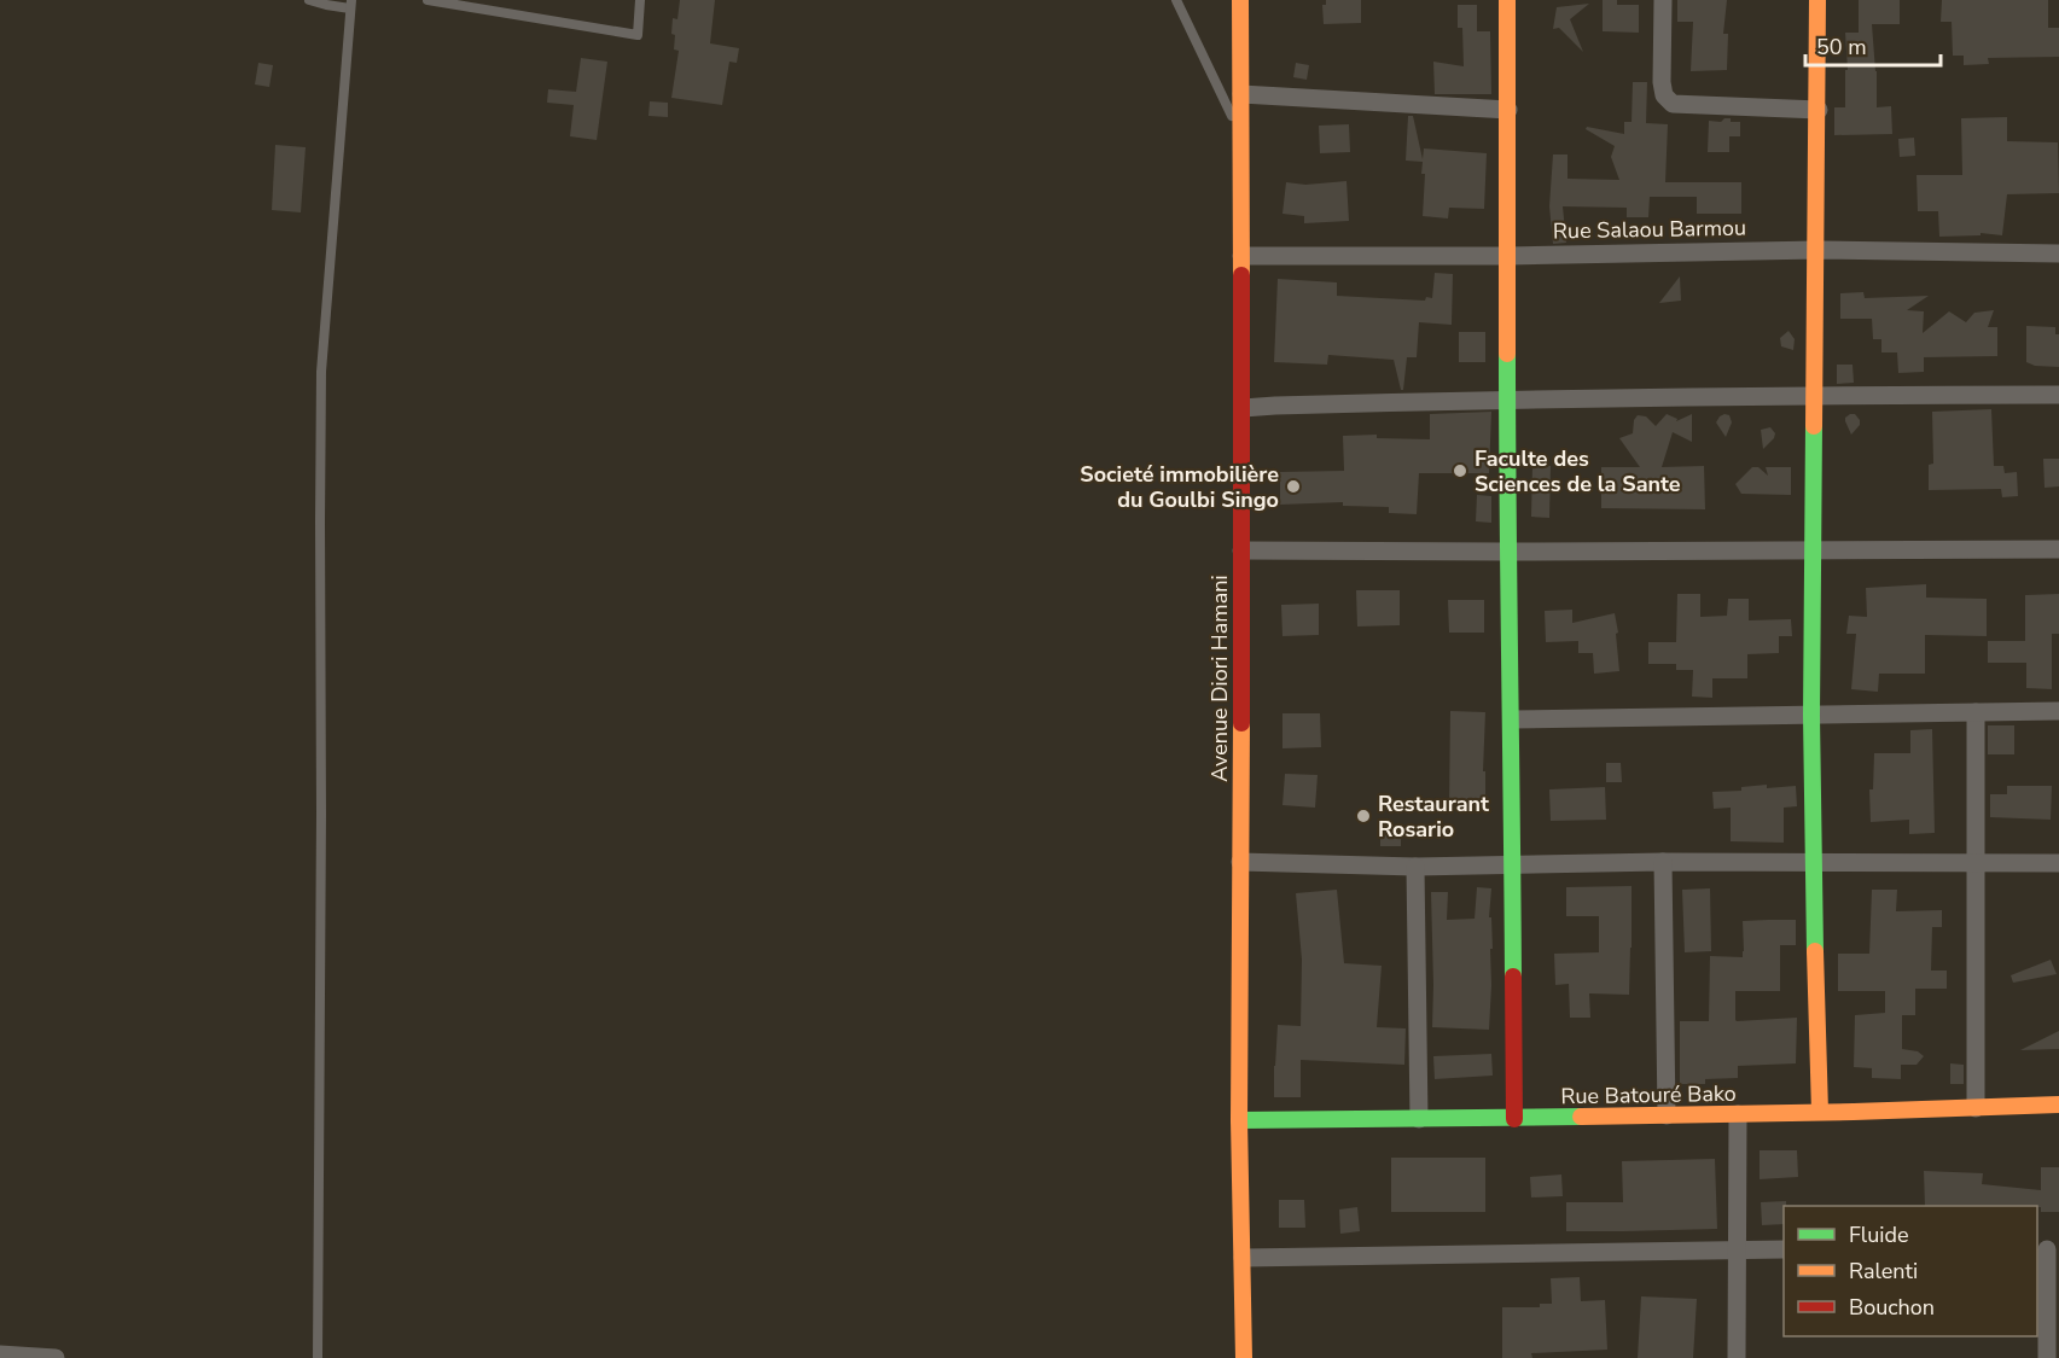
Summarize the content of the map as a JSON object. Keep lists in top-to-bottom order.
{
  "streets": {
    "street": ["Rue Salaou Barmou", "Avenue Diori Hamani", "Rue Batouré Bako"]
  },
  "crossings": [
    ["Rue Salaou Barmou", "Avenue Diori Hamani"],
    ["Avenue Diori Hamani", "Rue Batouré Bako"]
  ],
  "places": ["Faculte des Sciences de la Sante", "Societé immobilière du Goulbi Singo", "Restaurant Rosario"],
  "legend": ["Fluide", "Ralenti", "Bouchon"],
  "scale_bar": "50 m"
}
